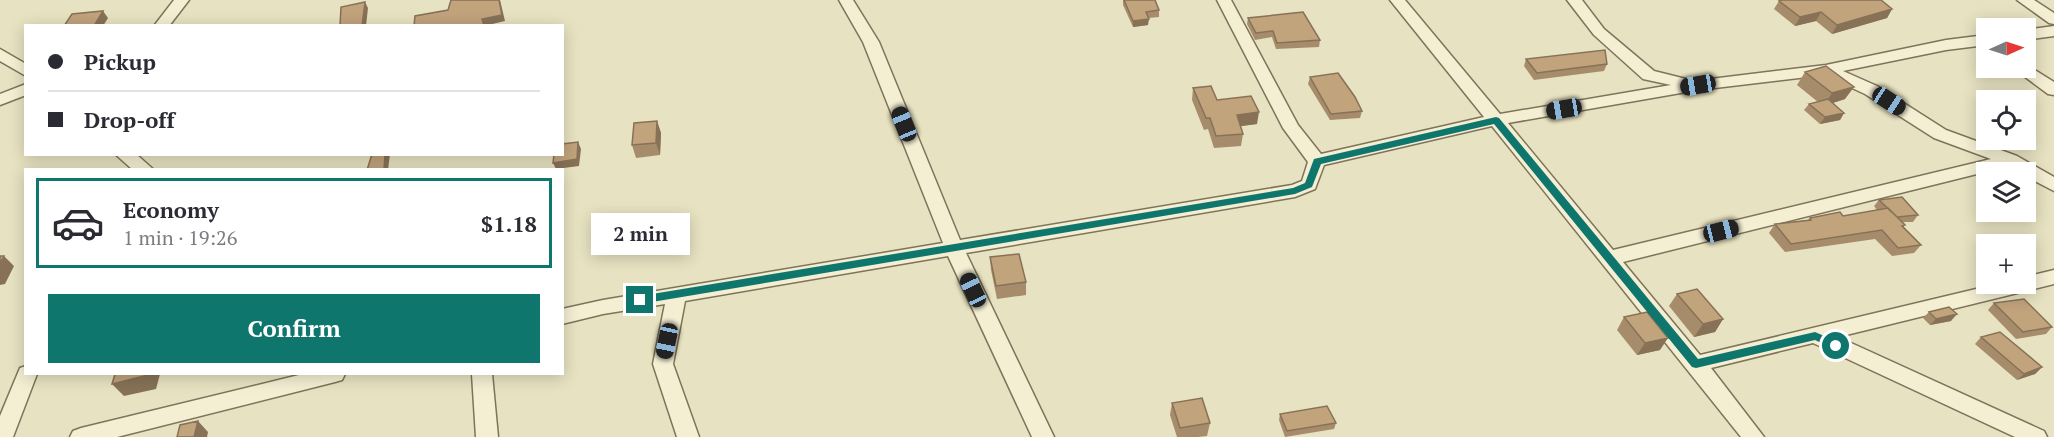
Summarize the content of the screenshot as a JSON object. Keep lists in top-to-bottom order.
{
  "north": "right",
  "page": {
    "map_buttons": "+",
    "banner": ["Pickup", "Drop-off"],
    "list": [
      {
        "name": "Economy",
        "note": "1 min · 19:26",
        "value": "$1.18"
      }
    ],
    "bubble": "2 min",
    "buttons": "Confirm"
  }
}
